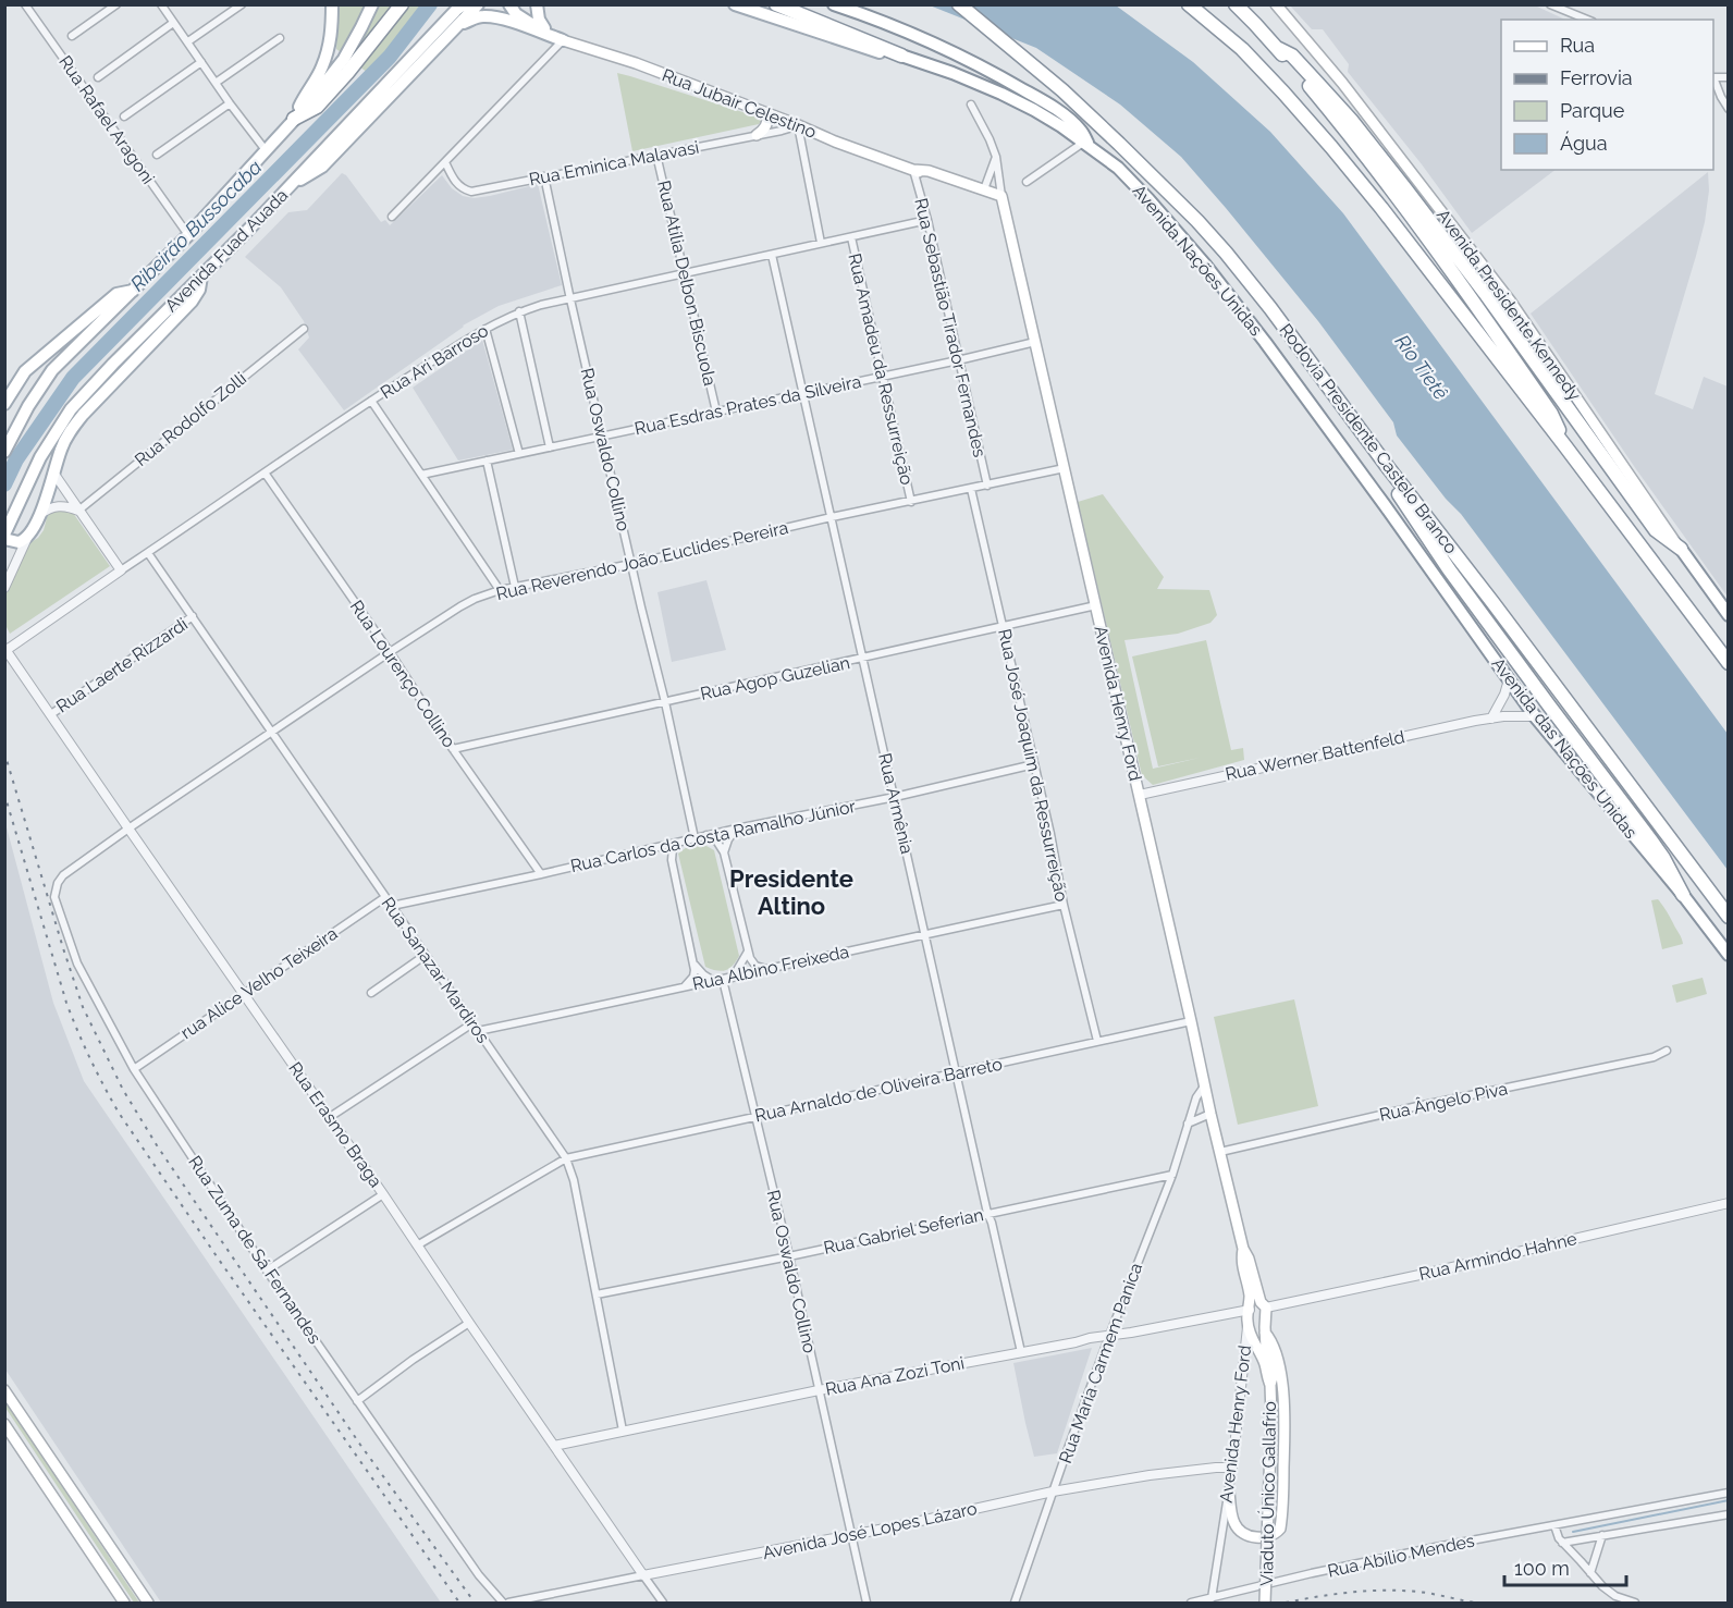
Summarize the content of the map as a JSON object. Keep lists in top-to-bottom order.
{
  "streets": {
    "highway": ["Rodovia Presidente Castelo Branco"],
    "main road": [
      "Rua Jubair Celestino",
      "Avenida Fuad Auada",
      "Avenida Nações Unidas",
      "Avenida Presidente Kennedy",
      "Avenida Henry Ford",
      "Avenida das Nações Unidas",
      "Viaduto Único Gallafrio"
    ],
    "street": [
      "Rua Rafael Aragoni",
      "Rua Eminica Malavasi",
      "Rua Atília Delbon Biscuola",
      "Rua Sebastião Tirador Fernandes",
      "Rua Ari Barroso",
      "Rua Amadeu da Ressurreição",
      "Rua Esdras Prates da Silveira",
      "Rua Rodolfo Zolli",
      "Rua Oswaldo Collino",
      "Rua Reverendo João Euclides Pereira",
      "Rua Laerte Rizzardi",
      "Rua Lourenço Collino",
      "Rua Agop Guzelian",
      "Rua Werner Battenfeld",
      "Rua José Joaquim da Ressurreição",
      "Rua Armênia",
      "Rua Carlos da Costa Ramalho Júnior",
      "Rua Albino Freixeda",
      "Rua Sanazar Mardiros",
      "rua Alice Velho Teixeira",
      "Rua Arnaldo de Oliveira Barreto",
      "Rua Ângelo Piva",
      "Rua Erasmo Braga",
      "Rua Gabriel Seferian",
      "Rua Zuma de Sá Fernandes",
      "Rua Armindo Hahne",
      "Rua Maria Carmem Panica",
      "Rua Ana Zozi Toni",
      "Avenida José Lopes Lázaro",
      "Rua Abílio Mendes"
    ]
  },
  "crossings": [
    ["Rua Jubair Celestino", "Rua Eminica Malavasi"],
    ["Rua Jubair Celestino", "Rua Sebastião Tirador Fernandes"],
    ["Rua Jubair Celestino", "Avenida Henry Ford"],
    ["Rua Eminica Malavasi", "Rua Atília Delbon Biscuola"],
    ["Rua Eminica Malavasi", "Rua Oswaldo Collino"],
    ["Avenida Nações Unidas", "Avenida das Nações Unidas"],
    ["Rua Atília Delbon Biscuola", "Rua Ari Barroso"],
    ["Rua Atília Delbon Biscuola", "Rua Esdras Prates da Silveira"],
    ["Rua Sebastião Tirador Fernandes", "Rua Ari Barroso"],
    ["Rua Sebastião Tirador Fernandes", "Rua Esdras Prates da Silveira"],
    ["Rua Sebastião Tirador Fernandes", "Rua Reverendo João Euclides Pereira"],
    ["Rua Ari Barroso", "Rua Amadeu da Ressurreição"],
    ["Rua Ari Barroso", "Rua Oswaldo Collino"],
    ["Rua Ari Barroso", "Rua Lourenço Collino"],
    ["Rua Ari Barroso", "Rua Armênia"],
    ["Rua Ari Barroso", "Rua Sanazar Mardiros"],
    ["Rua Ari Barroso", "Rua Erasmo Braga"],
    ["Rua Amadeu da Ressurreição", "Rua Esdras Prates da Silveira"],
    ["Rua Amadeu da Ressurreição", "Rua Reverendo João Euclides Pereira"],
    ["Rua Esdras Prates da Silveira", "Rua Oswaldo Collino"],
    ["Rua Esdras Prates da Silveira", "Avenida Henry Ford"],
    ["Rua Esdras Prates da Silveira", "Rua Armênia"],
    ["Rua Oswaldo Collino", "Rua Reverendo João Euclides Pereira"],
    ["Rua Oswaldo Collino", "Rua Agop Guzelian"],
    ["Rua Oswaldo Collino", "Rua Carlos da Costa Ramalho Júnior"],
    ["Rua Oswaldo Collino", "Rua Albino Freixeda"],
    ["Rua Oswaldo Collino", "Rua Arnaldo de Oliveira Barreto"],
    ["Rua Oswaldo Collino", "Rua Gabriel Seferian"],
    ["Rua Oswaldo Collino", "Rua Ana Zozi Toni"],
    ["Rua Oswaldo Collino", "Avenida José Lopes Lázaro"],
    ["Rua Reverendo João Euclides Pereira", "Rua Lourenço Collino"],
    ["Rua Reverendo João Euclides Pereira", "Avenida Henry Ford"],
    ["Rua Reverendo João Euclides Pereira", "Rua José Joaquim da Ressurreição"],
    ["Rua Reverendo João Euclides Pereira", "Rua Armênia"],
    ["Rua Reverendo João Euclides Pereira", "Rua Sanazar Mardiros"],
    ["Rua Reverendo João Euclides Pereira", "Rua Erasmo Braga"],
    ["Rua Reverendo João Euclides Pereira", "Rua Zuma de Sá Fernandes"],
    ["Rua Laerte Rizzardi", "Rua Sanazar Mardiros"],
    ["Rua Laerte Rizzardi", "Rua Erasmo Braga"],
    ["Rua Lourenço Collino", "Rua Agop Guzelian"],
    ["Rua Lourenço Collino", "Rua Carlos da Costa Ramalho Júnior"],
    ["Rua Agop Guzelian", "Avenida Henry Ford"],
    ["Rua Agop Guzelian", "Rua José Joaquim da Ressurreição"],
    ["Rua Agop Guzelian", "Rua Armênia"],
    ["Avenida Henry Ford", "Rua Werner Battenfeld"],
    ["Avenida Henry Ford", "Rua Arnaldo de Oliveira Barreto"],
    ["Avenida Henry Ford", "Rua Ângelo Piva"],
    ["Avenida Henry Ford", "Rua Armindo Hahne"],
    ["Avenida Henry Ford", "Rua Maria Carmem Panica"],
    ["Avenida Henry Ford", "Rua Ana Zozi Toni"],
    ["Avenida Henry Ford", "Viaduto Único Gallafrio"],
    ["Avenida Henry Ford", "Avenida José Lopes Lázaro"],
    ["Avenida Henry Ford", "Rua Abílio Mendes"],
    ["Avenida das Nações Unidas", "Rua Werner Battenfeld"],
    ["Rua José Joaquim da Ressurreição", "Rua Carlos da Costa Ramalho Júnior"],
    ["Rua José Joaquim da Ressurreição", "Rua Albino Freixeda"],
    ["Rua José Joaquim da Ressurreição", "Rua Arnaldo de Oliveira Barreto"],
    ["Rua Armênia", "Rua Carlos da Costa Ramalho Júnior"],
    ["Rua Armênia", "Rua Albino Freixeda"],
    ["Rua Armênia", "Rua Arnaldo de Oliveira Barreto"],
    ["Rua Armênia", "Rua Gabriel Seferian"],
    ["Rua Armênia", "Rua Ana Zozi Toni"],
    ["Rua Carlos da Costa Ramalho Júnior", "Rua Sanazar Mardiros"],
    ["Rua Albino Freixeda", "Rua Sanazar Mardiros"],
    ["Rua Sanazar Mardiros", "rua Alice Velho Teixeira"],
    ["Rua Sanazar Mardiros", "Rua Arnaldo de Oliveira Barreto"],
    ["Rua Sanazar Mardiros", "Rua Gabriel Seferian"],
    ["Rua Sanazar Mardiros", "Rua Ana Zozi Toni"],
    ["rua Alice Velho Teixeira", "Rua Erasmo Braga"],
    ["rua Alice Velho Teixeira", "Rua Zuma de Sá Fernandes"],
    ["Rua Arnaldo de Oliveira Barreto", "Rua Erasmo Braga"],
    ["Rua Erasmo Braga", "Rua Ana Zozi Toni"],
    ["Rua Erasmo Braga", "Avenida José Lopes Lázaro"],
    ["Rua Gabriel Seferian", "Rua Maria Carmem Panica"],
    ["Rua Armindo Hahne", "Viaduto Único Gallafrio"],
    ["Rua Maria Carmem Panica", "Rua Ana Zozi Toni"],
    ["Rua Maria Carmem Panica", "Avenida José Lopes Lázaro"],
    ["Rua Ana Zozi Toni", "Viaduto Único Gallafrio"]
  ],
  "districts": ["Presidente Altino"],
  "water": ["Ribeirão Bussocaba", "Rio Tietê"],
  "legend": [
    "Rua",
    "Ferrovia",
    "Parque",
    "Água"
  ],
  "scale_bar": "100 m"
}
